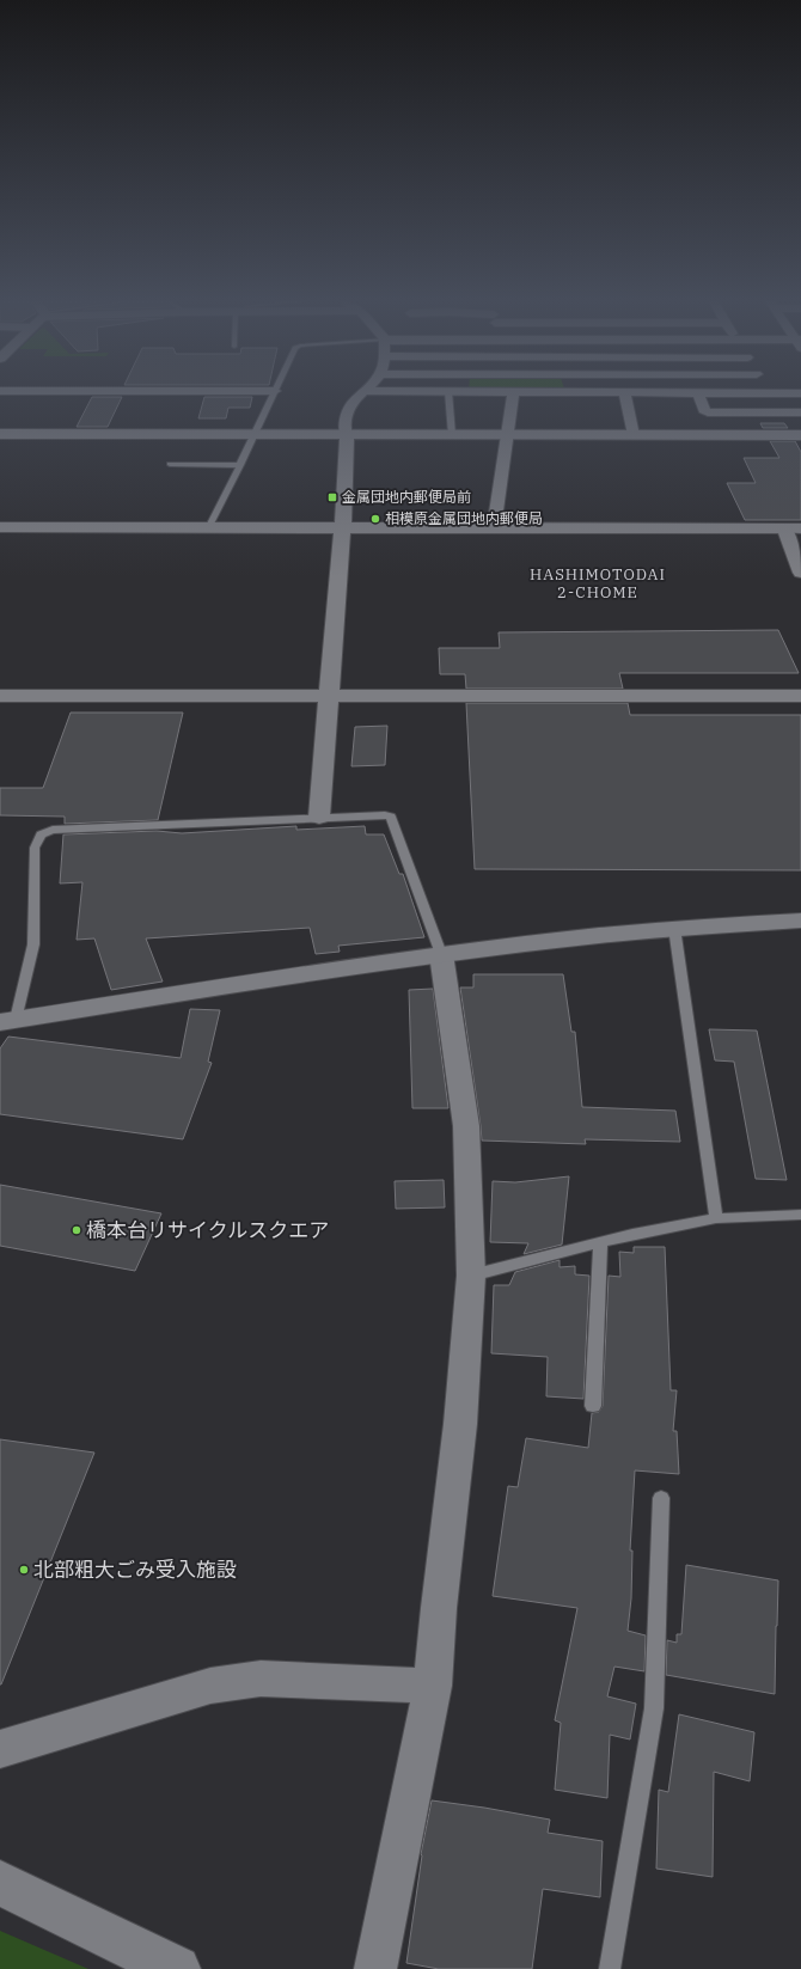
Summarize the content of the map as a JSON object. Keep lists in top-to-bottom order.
{
  "districts": ["HASHIMOTODAI 2-CHOME"],
  "places": {
    "transit": ["金属団地内郵便局前"],
    "other": ["相模原金属団地内郵便局", "橋本台リサイクルスクエア", "北部粗大ごみ受入施設"]
  }
}
